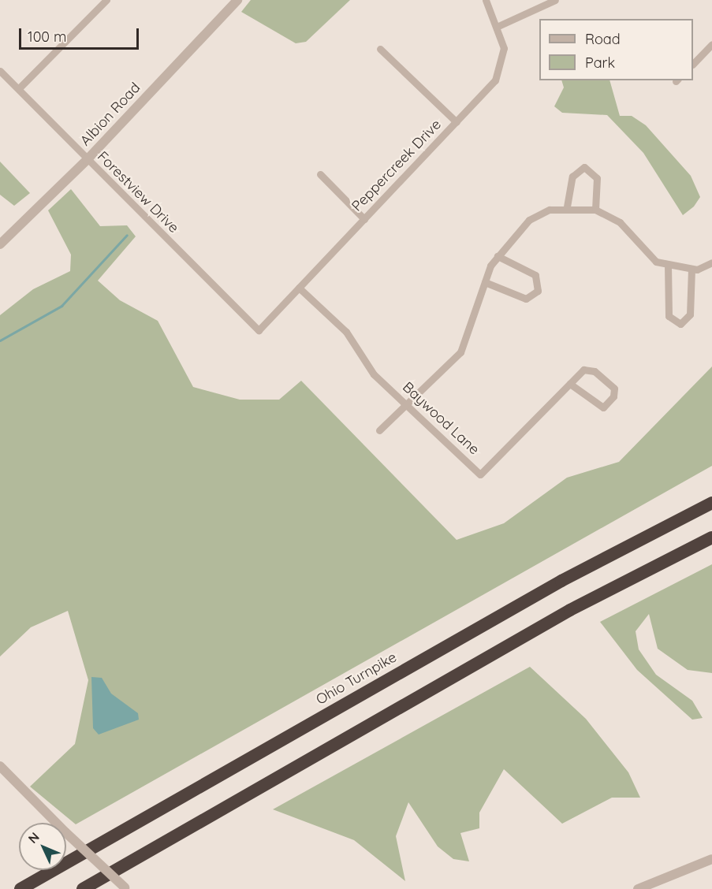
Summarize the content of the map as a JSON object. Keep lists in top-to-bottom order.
{
  "streets": {
    "highway": ["Ohio Turnpike"],
    "street": [
      "Albion Road",
      "Peppercreek Drive",
      "Forestview Drive",
      "Baywood Lane"
    ]
  },
  "crossings": [
    ["Albion Road", "Forestview Drive"],
    ["Peppercreek Drive", "Forestview Drive"],
    ["Peppercreek Drive", "Baywood Lane"]
  ],
  "legend": ["Road", "Park"],
  "scale_bar": "100 m",
  "north": "top left"
}
